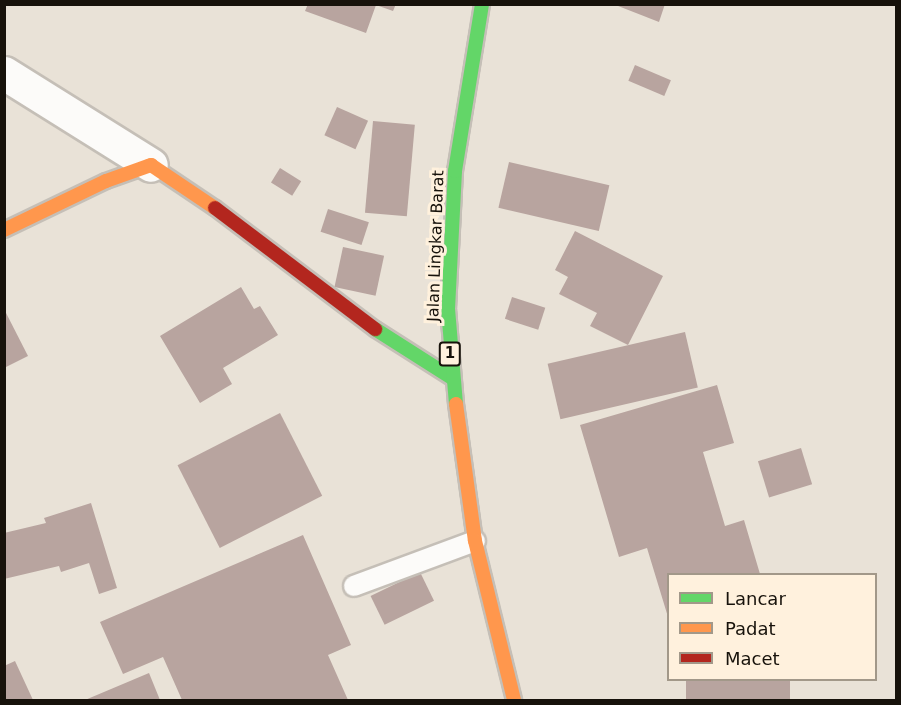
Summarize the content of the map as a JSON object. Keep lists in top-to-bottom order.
{
  "streets": {
    "main road": ["Jalan Lingkar Barat", "1"]
  },
  "legend": ["Lancar", "Padat", "Macet"]
}
